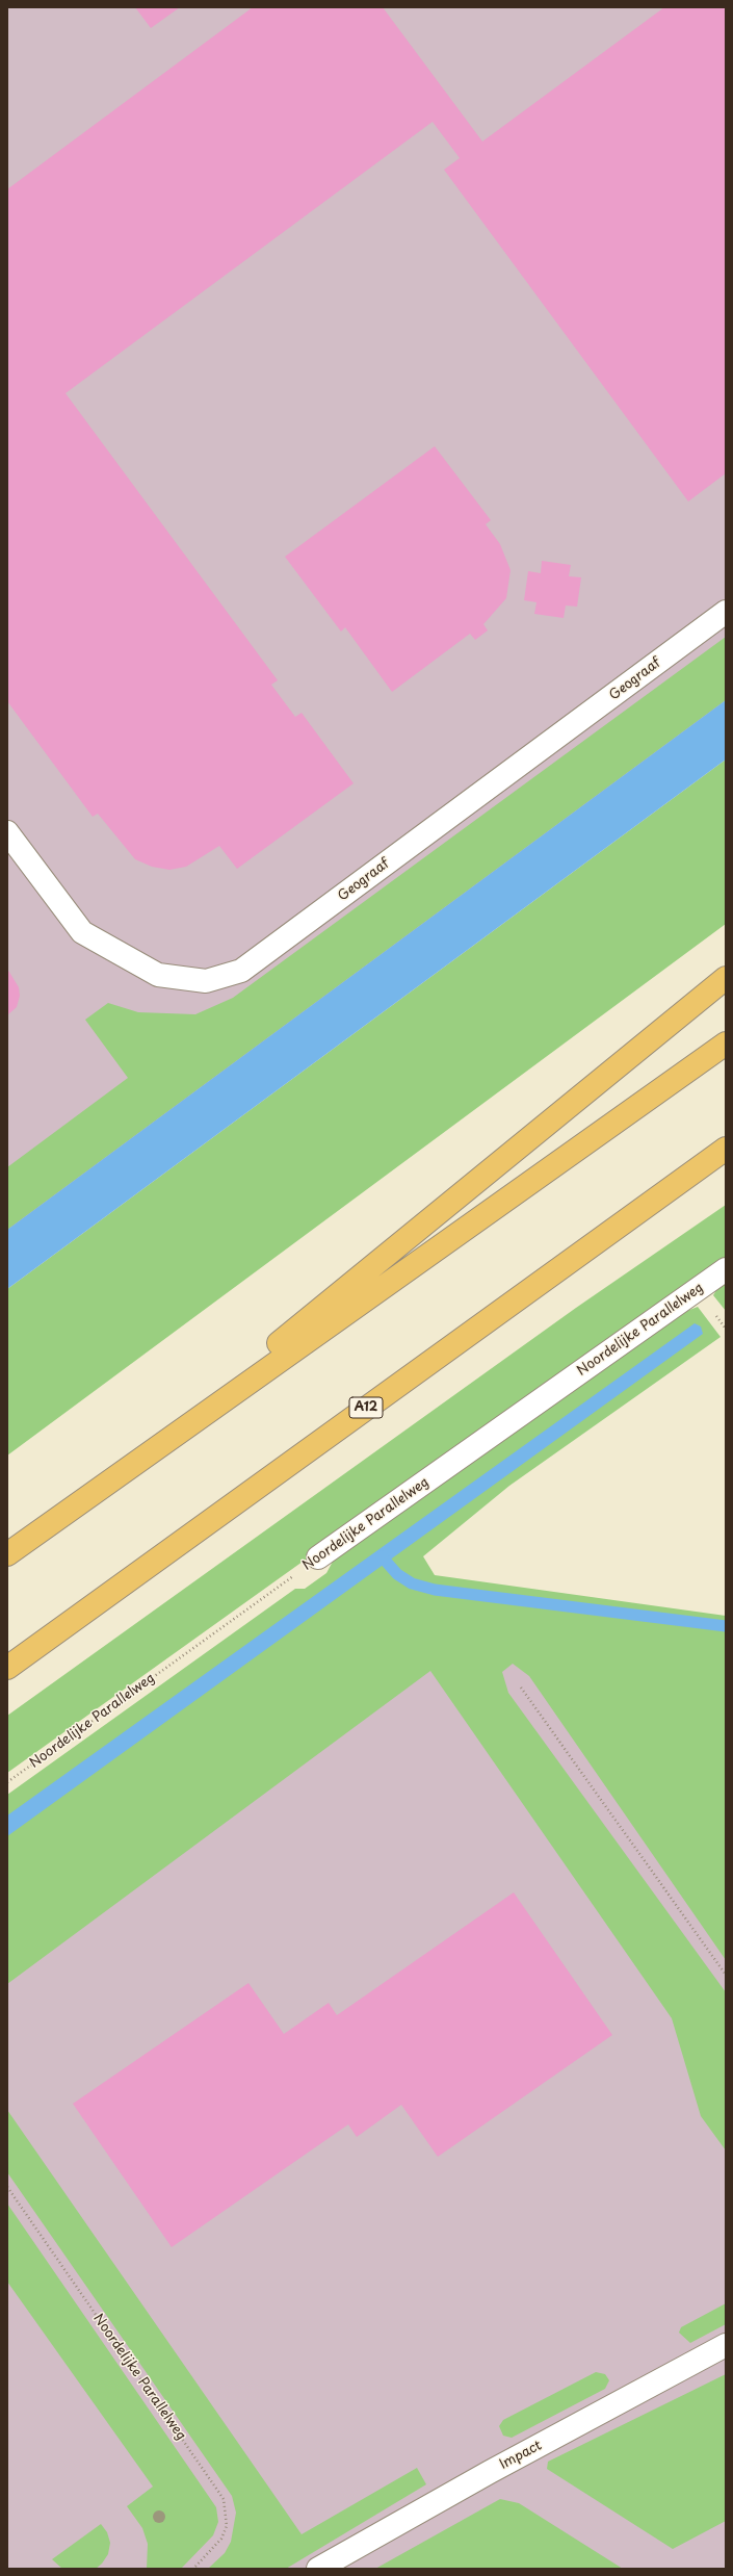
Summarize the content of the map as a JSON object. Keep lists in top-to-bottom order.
{
  "streets": {
    "highway": ["A12"],
    "street": ["Geograaf", "Noordelijke Parallelweg", "Impact"]
  }
}
